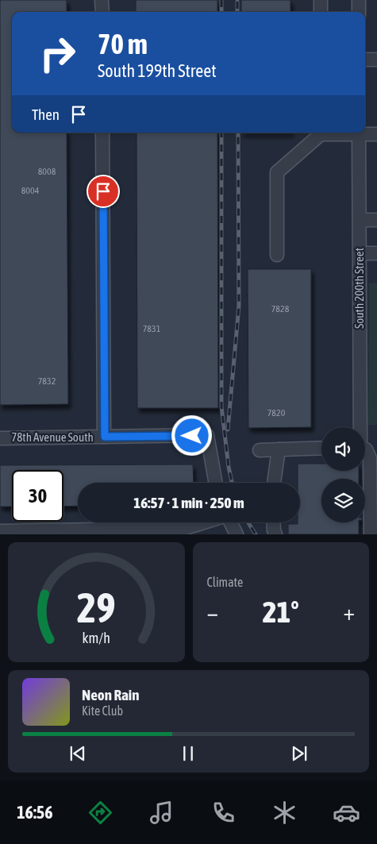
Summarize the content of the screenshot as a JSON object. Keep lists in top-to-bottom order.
{
  "streets": {
    "street": ["South 200th Street", "78th Avenue South"]
  },
  "house_numbers": [
    "8008",
    "8004",
    "7828",
    "7831",
    "7832",
    "7820"
  ],
  "page": {
    "turn": ["70 m", "South 199th Street"],
    "then": "Then",
    "limit": "30",
    "trip": "16:57 · 1 min · 250 m",
    "tile": "Climate",
    "heat": ["−", "21°", "+"],
    "song": ["Neon Rain", "Kite Club"],
    "tabs": "16:56",
    "gauge": ["29", "km/h"]
  }
}
